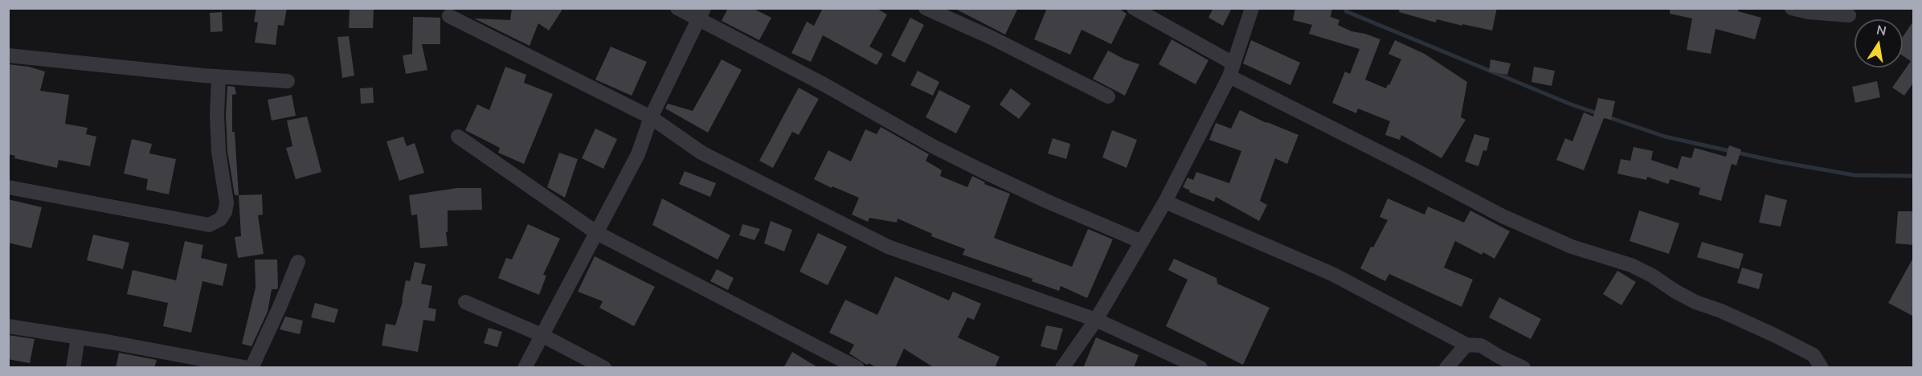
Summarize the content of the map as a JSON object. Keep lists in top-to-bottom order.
{
  "north": "top"
}
